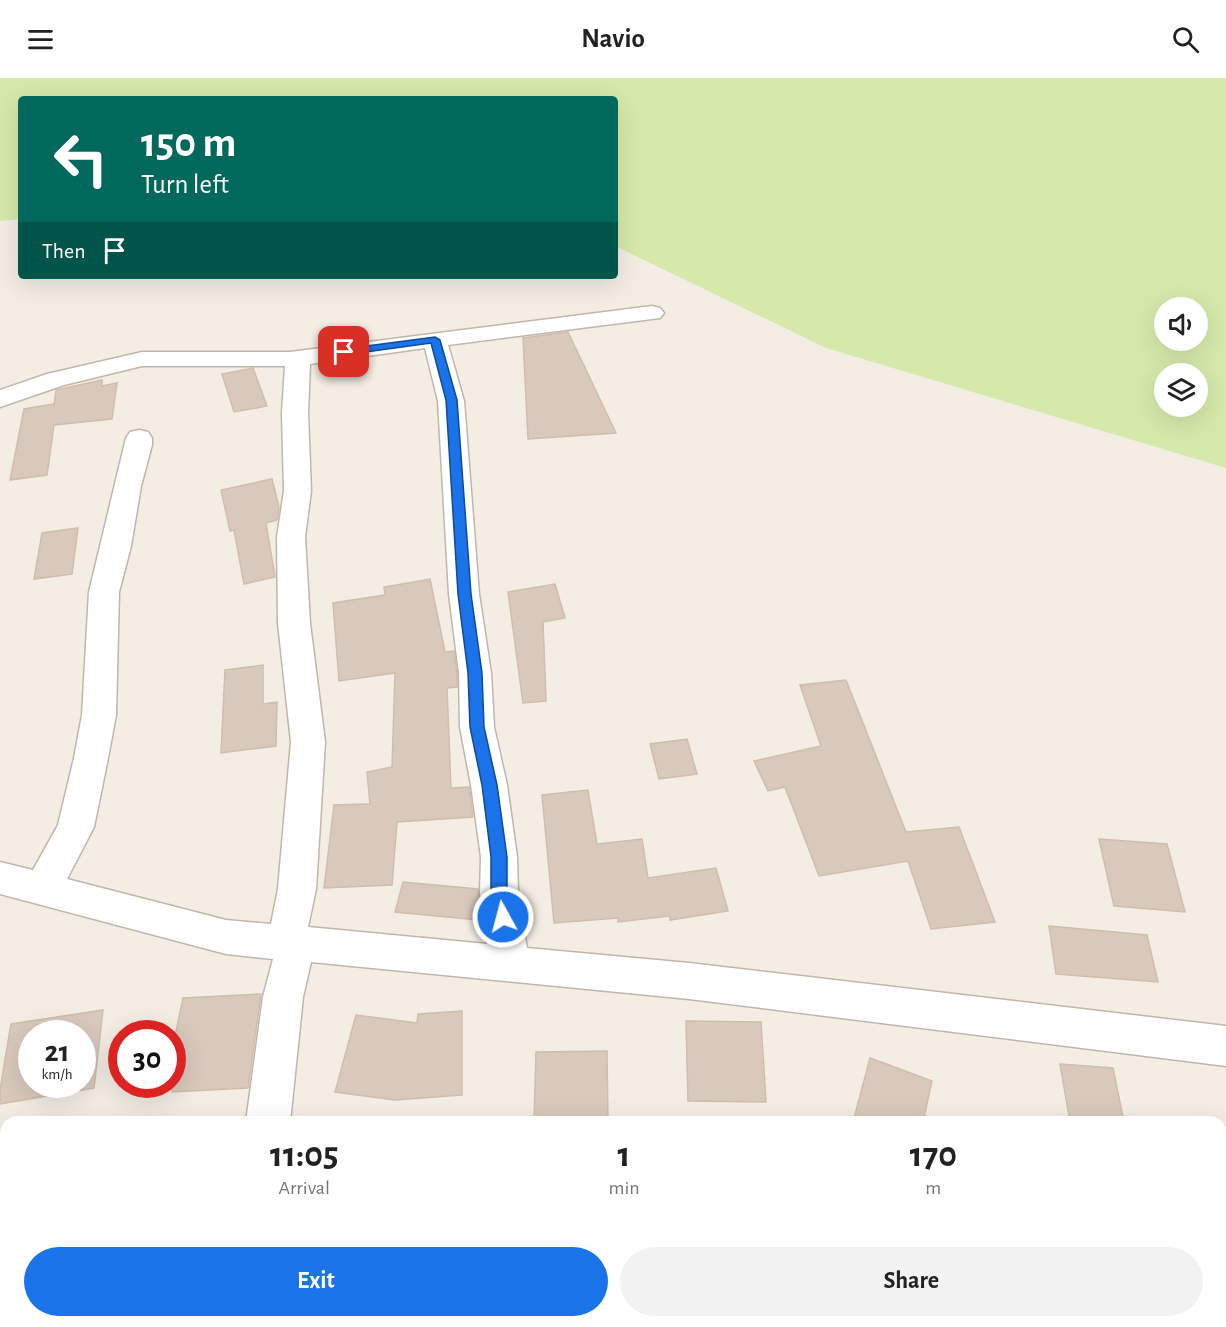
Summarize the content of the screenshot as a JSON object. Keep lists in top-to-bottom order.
{
  "page": {
    "header": "Navio",
    "turn": ["150 m", "Turn left"],
    "then": "Then",
    "speed": "21 km/h",
    "limit": "30",
    "eta": [
      "11:05",
      "Arrival",
      "1",
      "min",
      "170",
      "m"
    ],
    "buttons": ["Exit", "Share"]
  }
}
